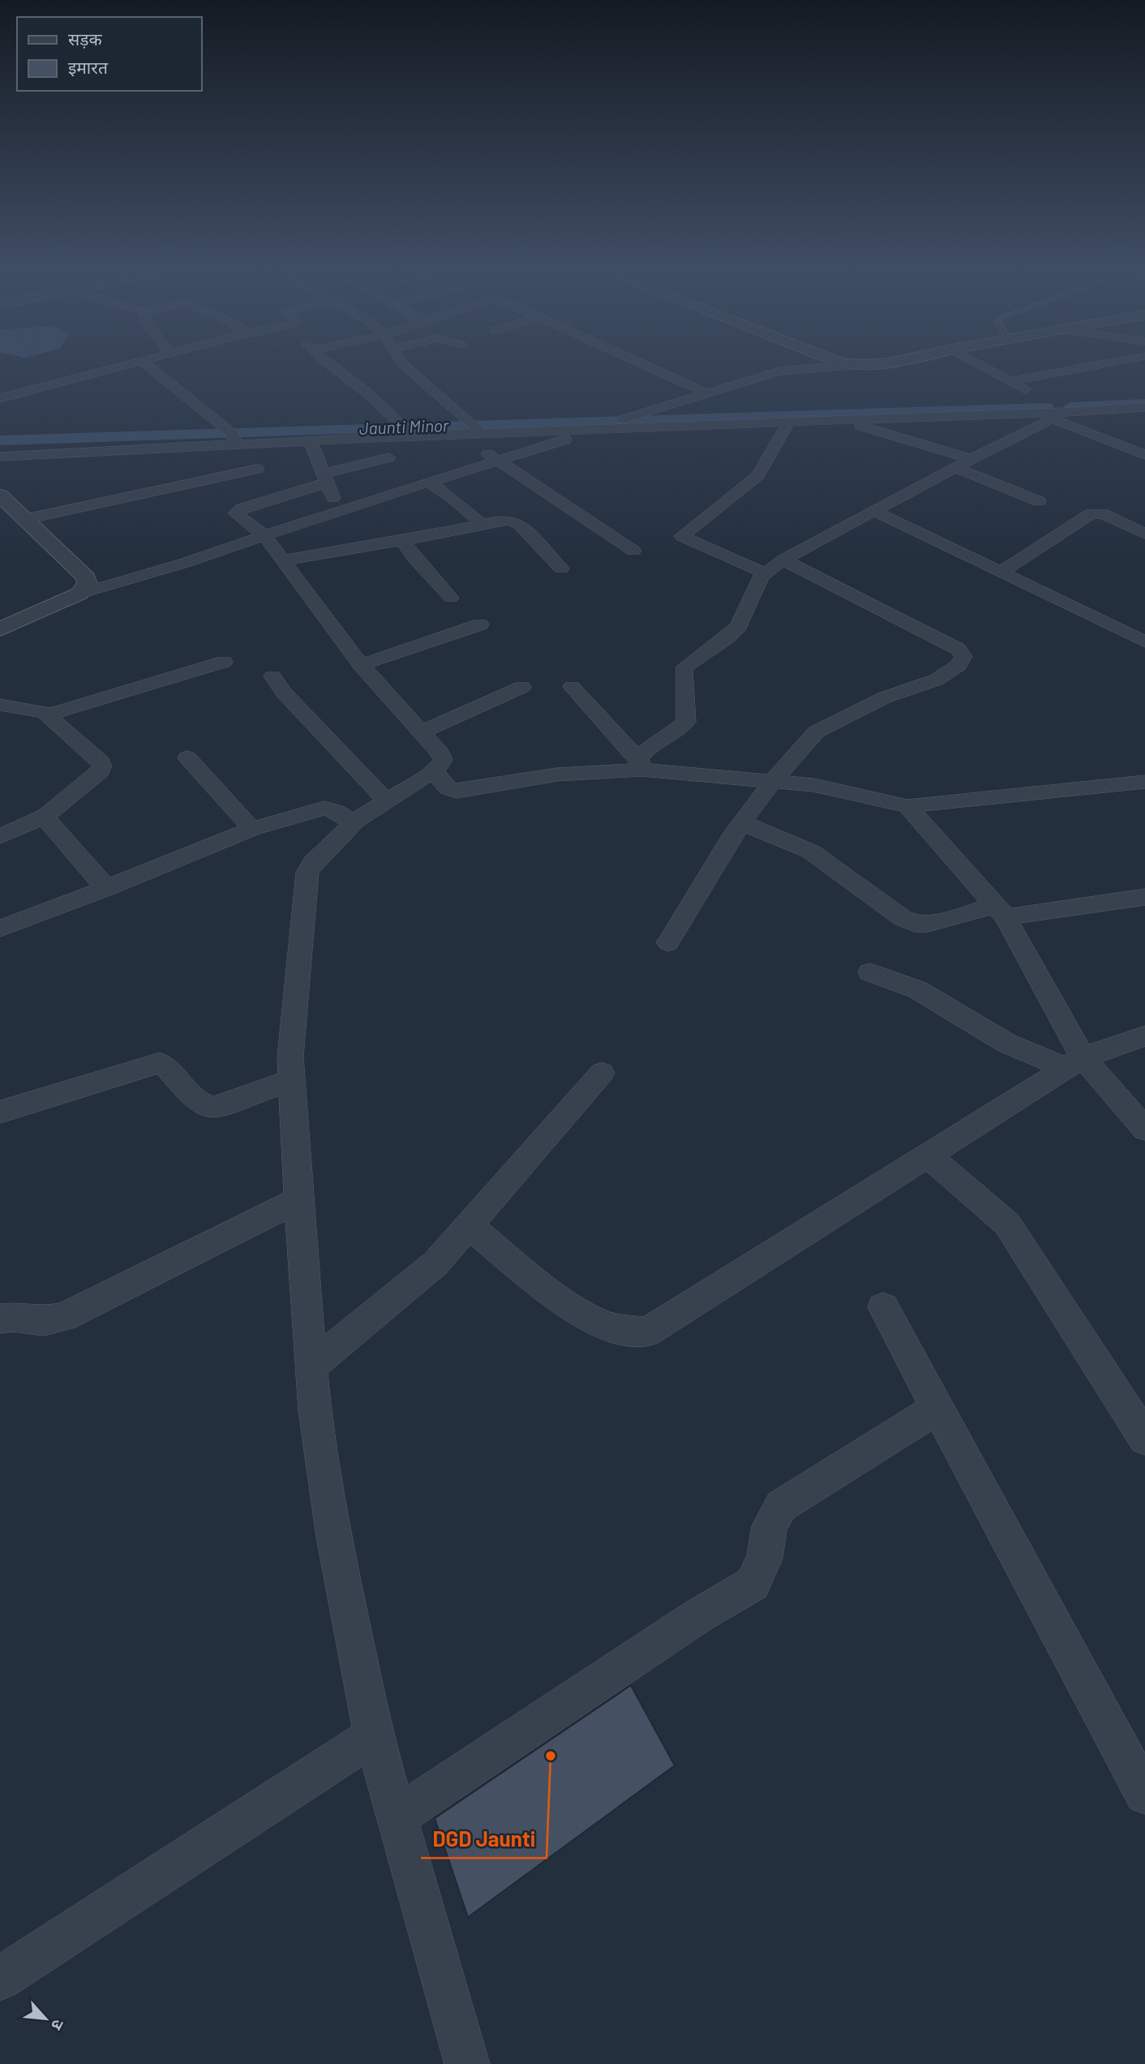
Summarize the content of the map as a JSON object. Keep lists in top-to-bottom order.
{
  "water": ["Jaunti Minor"],
  "places": ["DGD Jaunti"],
  "legend": ["सड़क", "इमारत"],
  "north": "bottom right"
}
